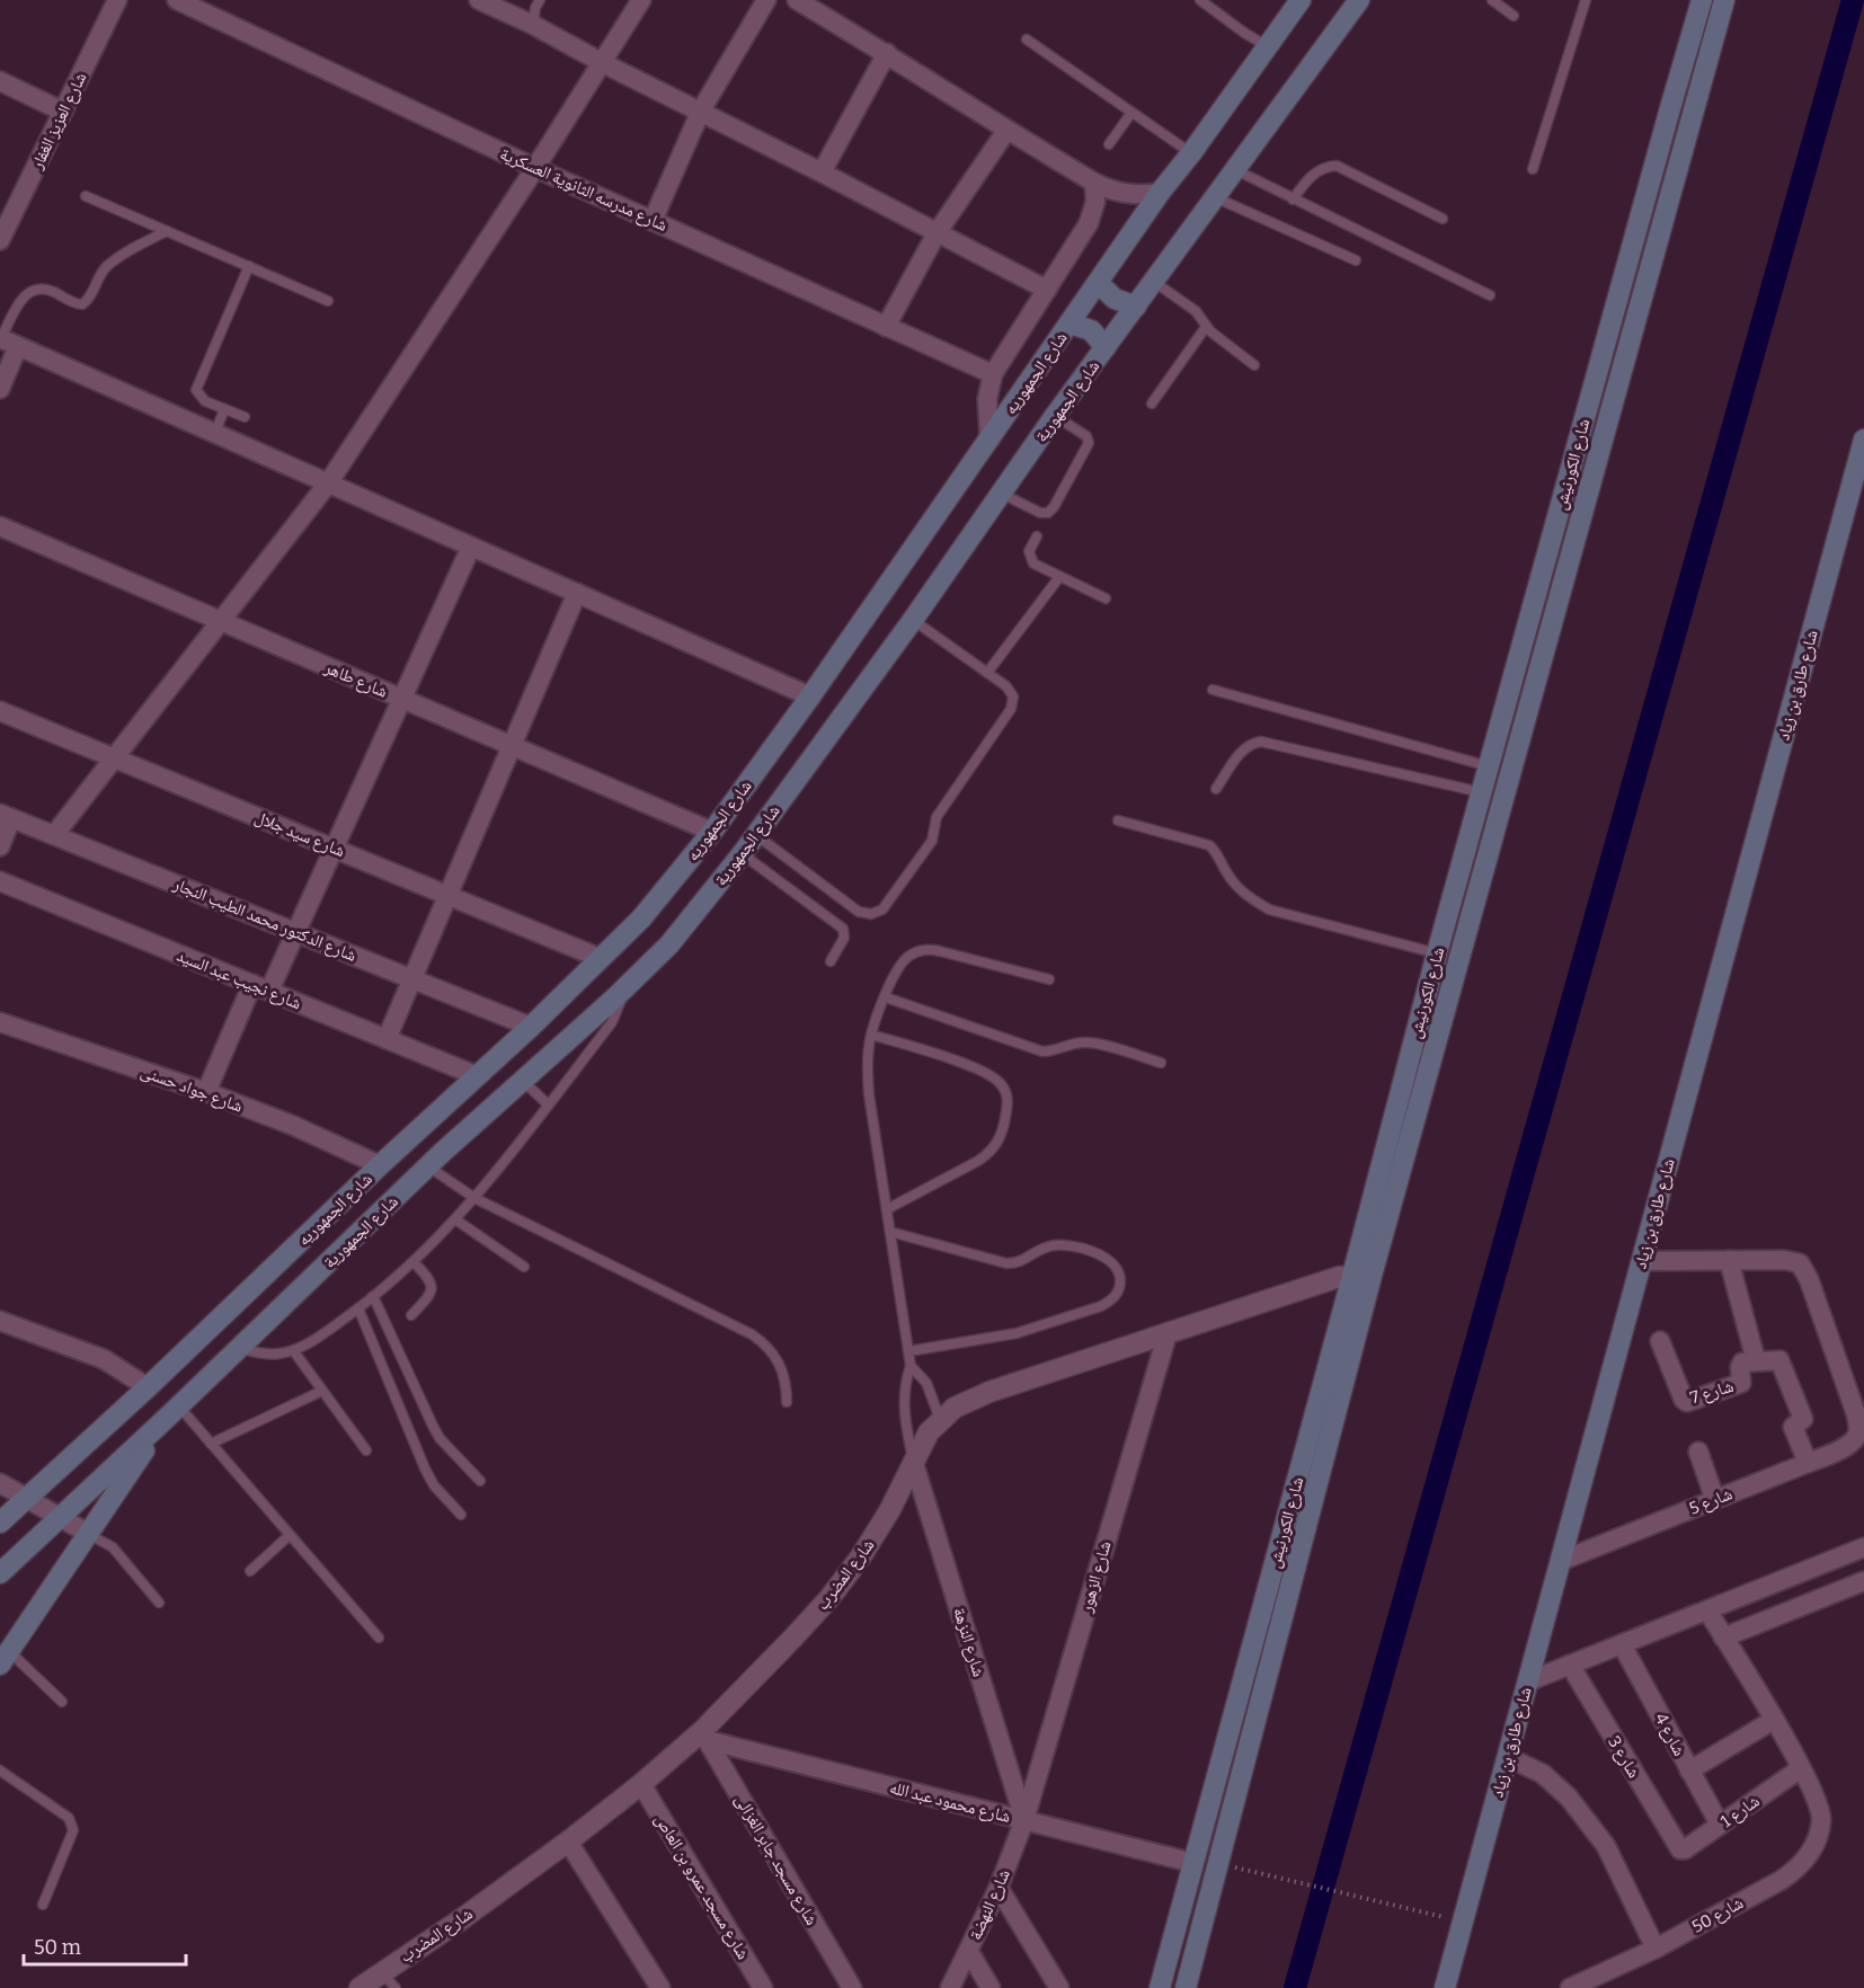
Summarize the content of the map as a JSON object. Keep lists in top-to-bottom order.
{
  "streets": {
    "main road": [
      "شارع الجمهوريه",
      "شارع الجمهورية",
      "شارع الكورنيش",
      "شارع طارق بن زياد"
    ],
    "street": [
      "شارع العزيز الغفار",
      "شارع مدرسه الثانوية العسكرية",
      "شارع طاهر",
      "شارع سيد جلال",
      "شارع الدكتور محمد الطيب النجار",
      "شارع نجيب عبد السيد",
      "شارع جواد حسنى",
      "شارع 7",
      "شارع 5",
      "شارع المضرب",
      "شارع الزهور",
      "شارع النزهة",
      "شارع 4",
      "شارع 3",
      "شارع محمود عبد الله",
      "شارع 1",
      "شارع مسجد جابر الغزالى",
      "شارع مسجد عمرو بن العاص",
      "شارع النهضة",
      "شارع 50"
    ]
  },
  "crossings": [
    ["شارع الجمهوريه", "شارع طاهر"],
    ["شارع الجمهوريه", "شارع سيد جلال"],
    ["شارع الجمهوريه", "شارع الدكتور محمد الطيب النجار"],
    ["شارع الجمهوريه", "شارع نجيب عبد السيد"],
    ["شارع الجمهوريه", "شارع جواد حسنى"],
    ["شارع الكورنيش", "شارع المضرب"],
    ["شارع الكورنيش", "شارع محمود عبد الله"],
    ["شارع طارق بن زياد", "شارع 5"],
    ["شارع المضرب", "شارع الزهور"],
    ["شارع المضرب", "شارع النزهة"],
    ["شارع المضرب", "شارع محمود عبد الله"],
    ["شارع المضرب", "شارع مسجد جابر الغزالى"],
    ["شارع المضرب", "شارع مسجد عمرو بن العاص"],
    ["شارع الزهور", "شارع النزهة"],
    ["شارع الزهور", "شارع محمود عبد الله"],
    ["شارع الزهور", "شارع النهضة"],
    ["شارع النزهة", "شارع محمود عبد الله"],
    ["شارع النزهة", "شارع النهضة"],
    ["شارع 4", "شارع 1"],
    ["شارع 3", "شارع 1"],
    ["شارع محمود عبد الله", "شارع مسجد جابر الغزالى"],
    ["شارع محمود عبد الله", "شارع النهضة"],
    ["شارع 1", "شارع 50"]
  ],
  "scale_bar": "50 m"
}
